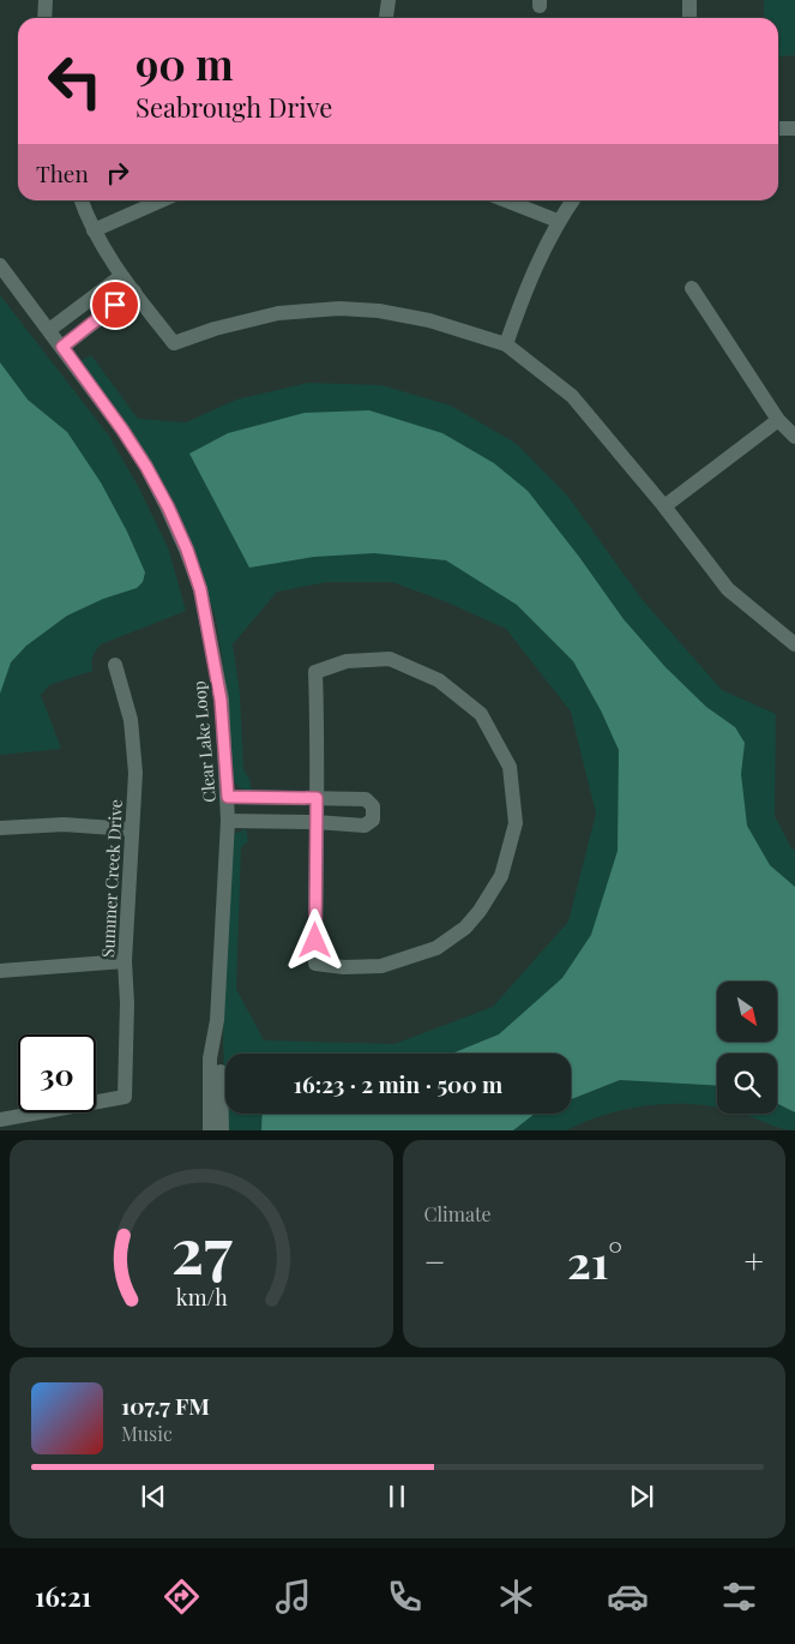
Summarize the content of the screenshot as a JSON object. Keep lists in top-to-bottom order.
{
  "streets": {
    "street": ["Clear Lake Loop", "Summer Creek Drive"]
  },
  "north": "bottom right",
  "page": {
    "turn": ["90 m", "Seabrough Drive"],
    "then": "Then",
    "limit": "30",
    "trip": "16:23 · 2 min · 500 m",
    "tile": "Climate",
    "heat": ["−", "21°", "+"],
    "song": ["107.7 FM", "Music"],
    "tabs": "16:21",
    "gauge": ["27", "km/h"]
  }
}
